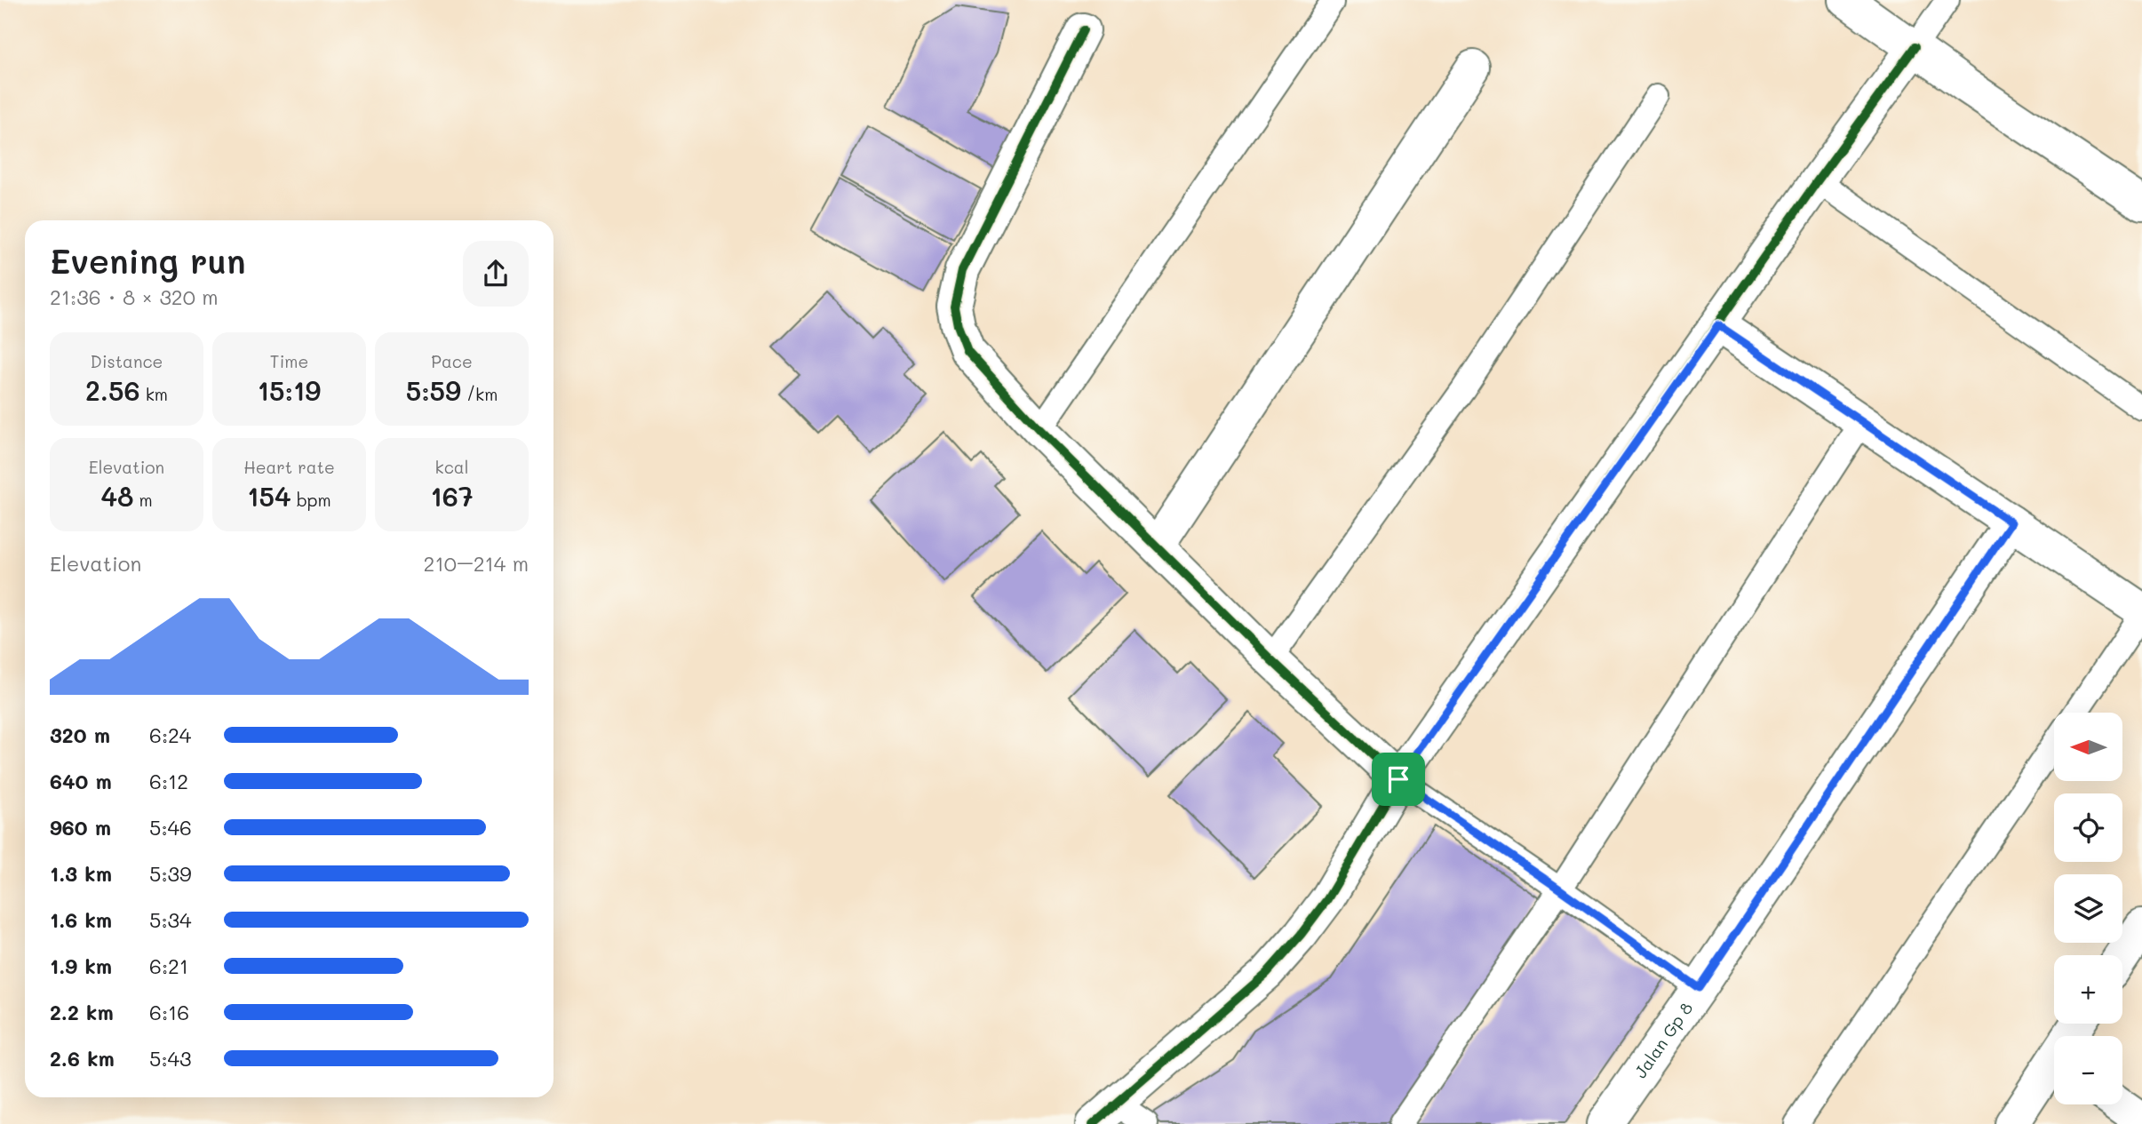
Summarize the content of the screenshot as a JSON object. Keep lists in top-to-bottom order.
{
  "streets": {
    "street": ["Jalan Gp 8"]
  },
  "north": "left",
  "page": {
    "heading": ["Evening run", "21:36 · 8 × 320 m"],
    "stats": [
      ["Distance", "2.56 km"],
      ["Time", "15:19"],
      ["Pace", "5:59 /km"],
      ["Elevation", "48 m"],
      ["Heart rate", "154 bpm"],
      ["kcal", "167"]
    ],
    "chart": ["Elevation", "210–214 m"],
    "list": [
      {
        "name": "320 m",
        "note": "6:24"
      },
      {
        "name": "640 m",
        "note": "6:12"
      },
      {
        "name": "960 m",
        "note": "5:46"
      },
      {
        "name": "1.3 km",
        "note": "5:39"
      },
      {
        "name": "1.6 km",
        "note": "5:34"
      },
      {
        "name": "1.9 km",
        "note": "6:21"
      },
      {
        "name": "2.2 km",
        "note": "6:16"
      },
      {
        "name": "2.6 km",
        "note": "5:43"
      }
    ],
    "map_buttons": ["+", "−"]
  }
}
